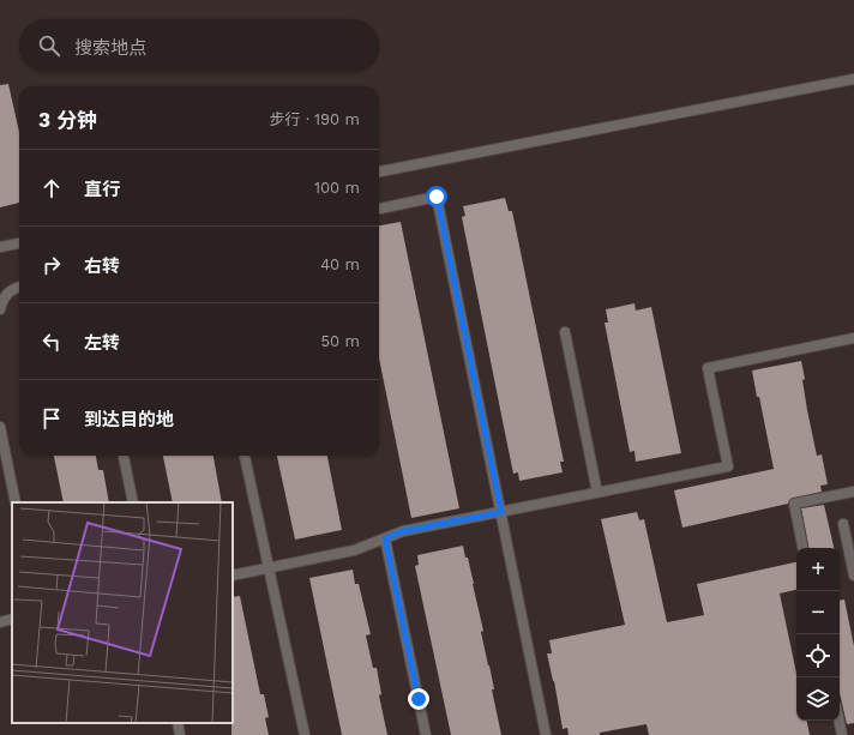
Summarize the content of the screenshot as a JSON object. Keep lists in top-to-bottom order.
{
  "page": {
    "search": "搜索地点",
    "heading": ["3 分钟", "步行 · 190 m"],
    "list": [
      ["直行", "100 m"],
      ["右转", "40 m"],
      ["左转", "50 m"],
      "到达目的地"
    ],
    "map_buttons": ["+", "−"]
  }
}
